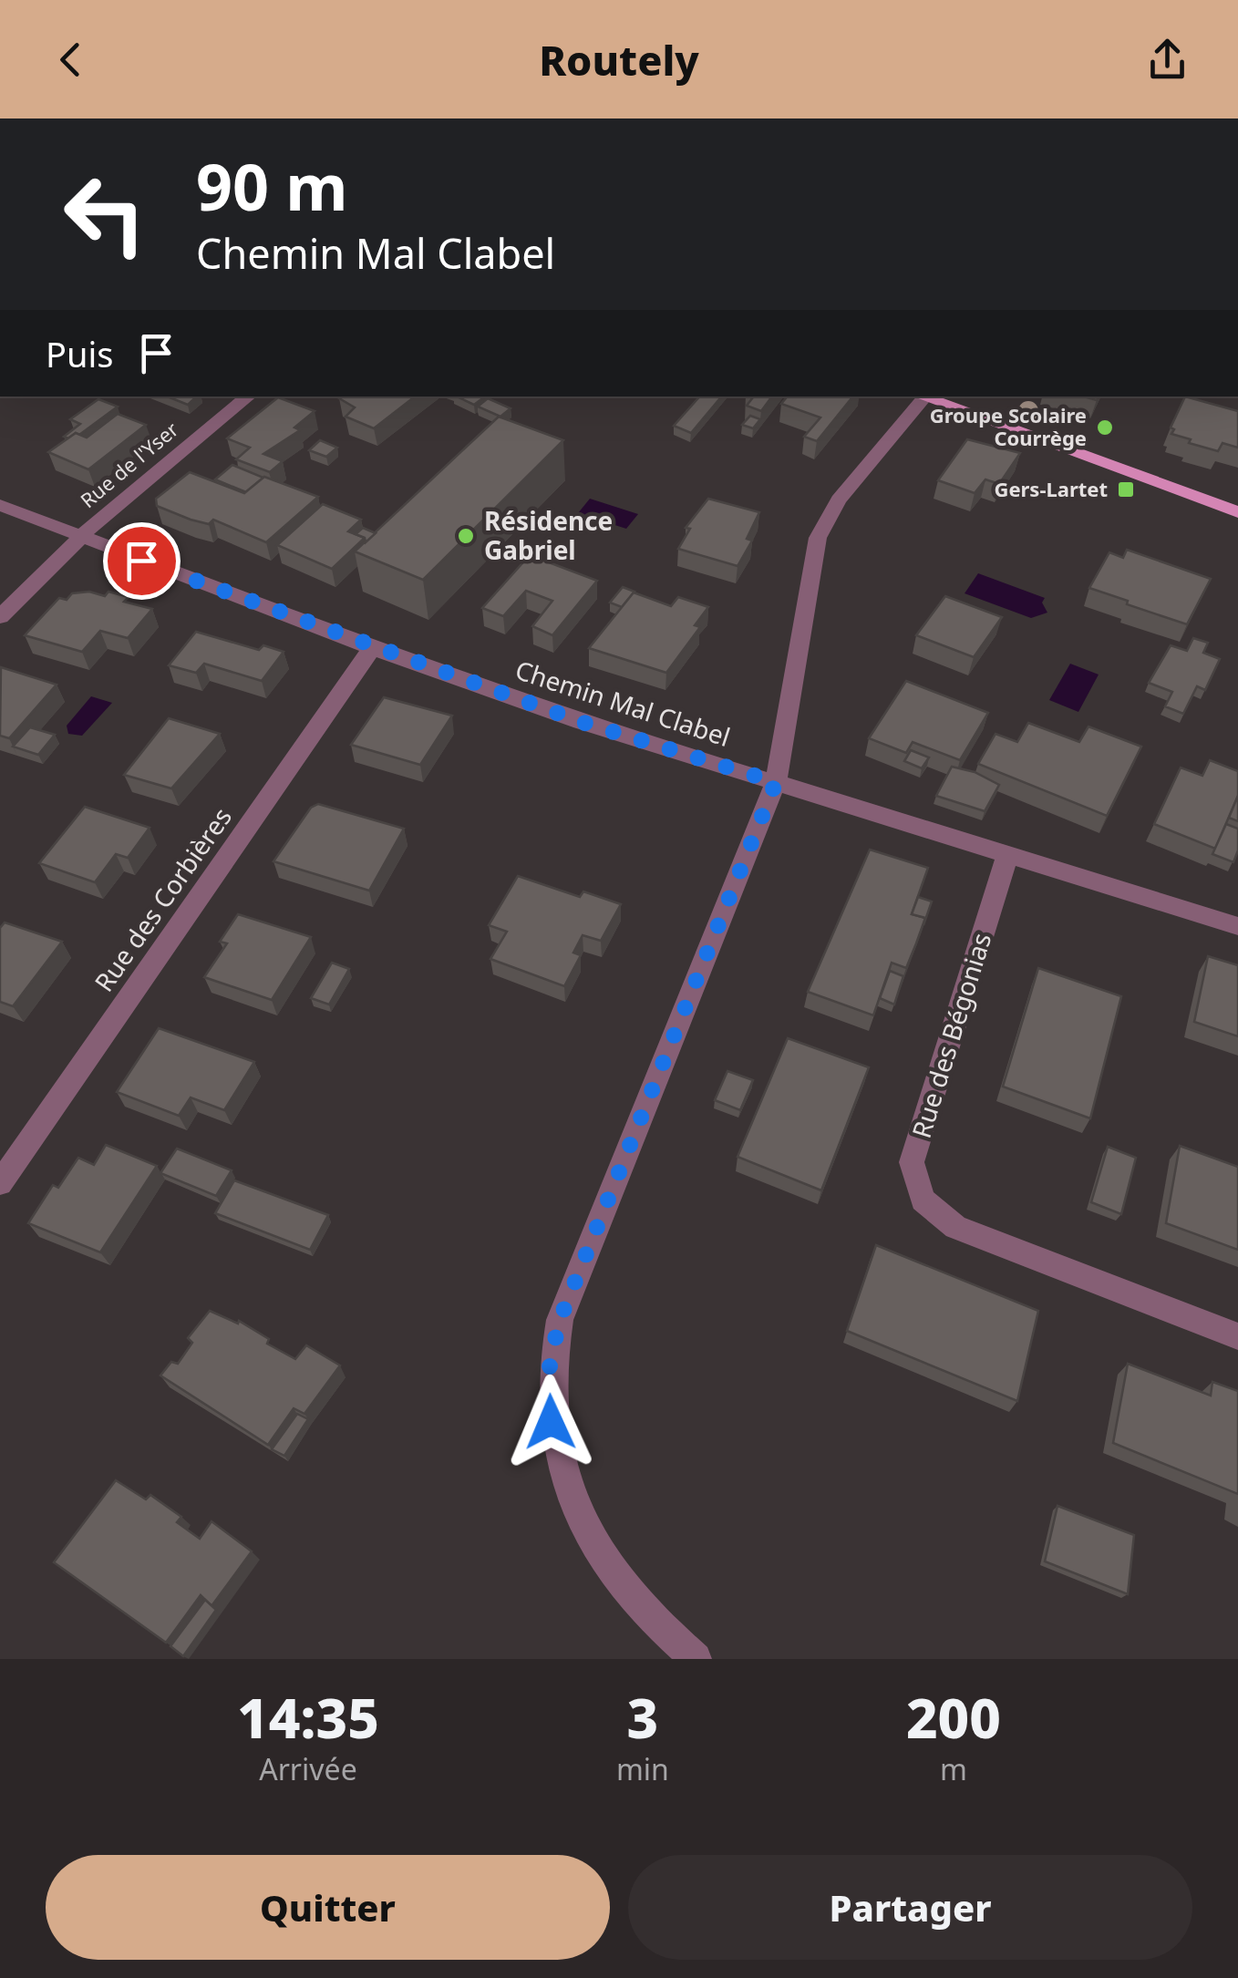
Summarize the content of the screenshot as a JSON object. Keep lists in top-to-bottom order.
{
  "streets": {
    "street": [
      "Rue de l'Yser",
      "Chemin Mal Clabel",
      "Rue des Corbières",
      "Rue des Bégonias"
    ]
  },
  "crossings": [
    ["Rue de l'Yser", "Chemin Mal Clabel"],
    ["Chemin Mal Clabel", "Rue des Corbières"],
    ["Chemin Mal Clabel", "Rue des Bégonias"]
  ],
  "places": {
    "other": ["Groupe Scolaire Courrège", "Résidence Gabriel"],
    "transit": ["Gers-Lartet"]
  },
  "page": {
    "header": "Routely",
    "turn": ["90 m", "Chemin Mal Clabel"],
    "then": "Puis",
    "eta": [
      "14:35",
      "Arrivée",
      "3",
      "min",
      "200",
      "m"
    ],
    "buttons": ["Quitter", "Partager"]
  }
}
